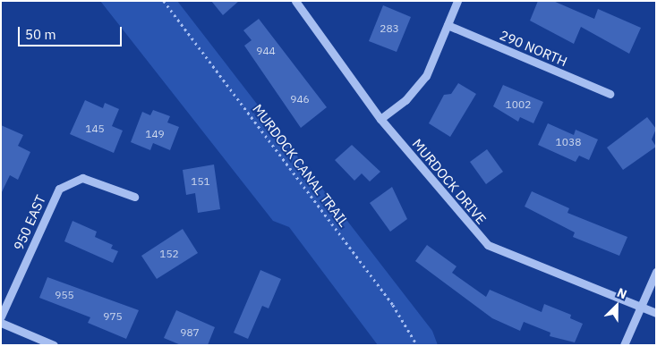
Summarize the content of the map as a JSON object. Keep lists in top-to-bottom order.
{
  "streets": {
    "street": ["290 NORTH", "MURDOCK DRIVE", "950 EAST"],
    "path": ["MURDOCK CANAL TRAIL"]
  },
  "house_numbers": [
    "283",
    "944",
    "946",
    "1002",
    "145",
    "149",
    "1038",
    "151",
    "152",
    "955",
    "975",
    "987"
  ],
  "scale_bar": "50 m",
  "north": "top right"
}
